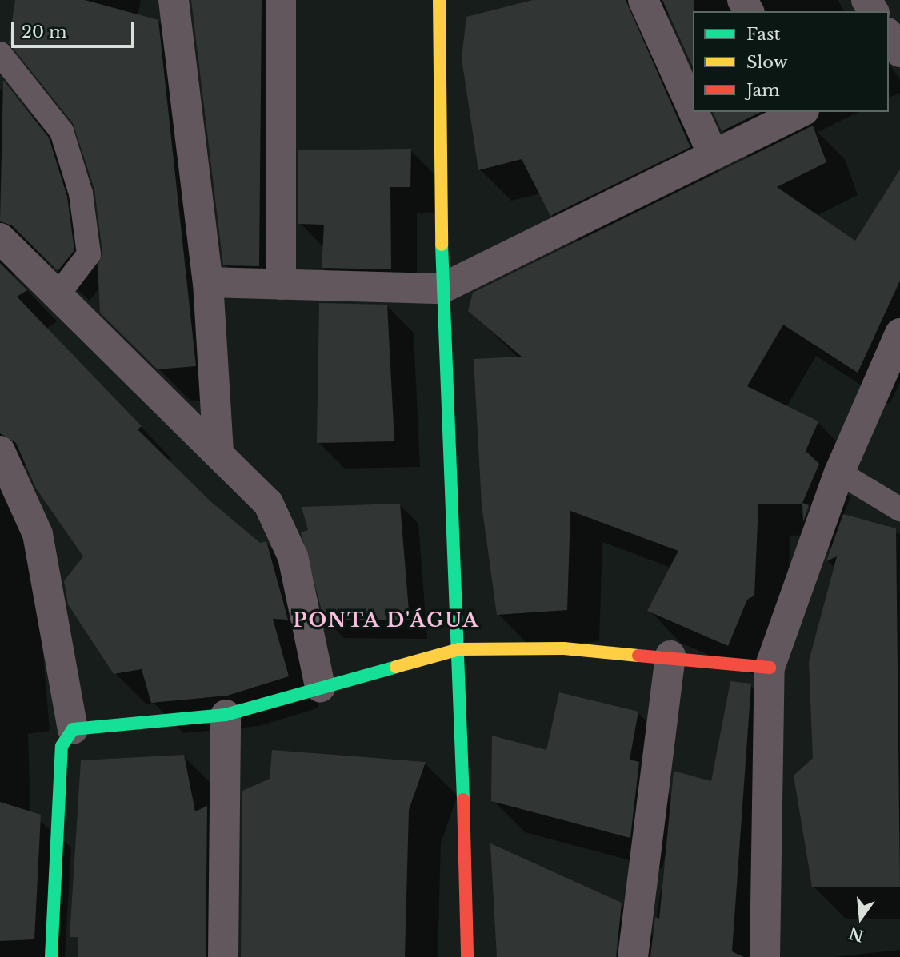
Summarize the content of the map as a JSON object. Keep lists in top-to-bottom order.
{
  "districts": ["PONTA D'ÁGUA"],
  "legend": ["Fast", "Slow", "Jam"],
  "scale_bar": "20 m",
  "north": "bottom"
}
